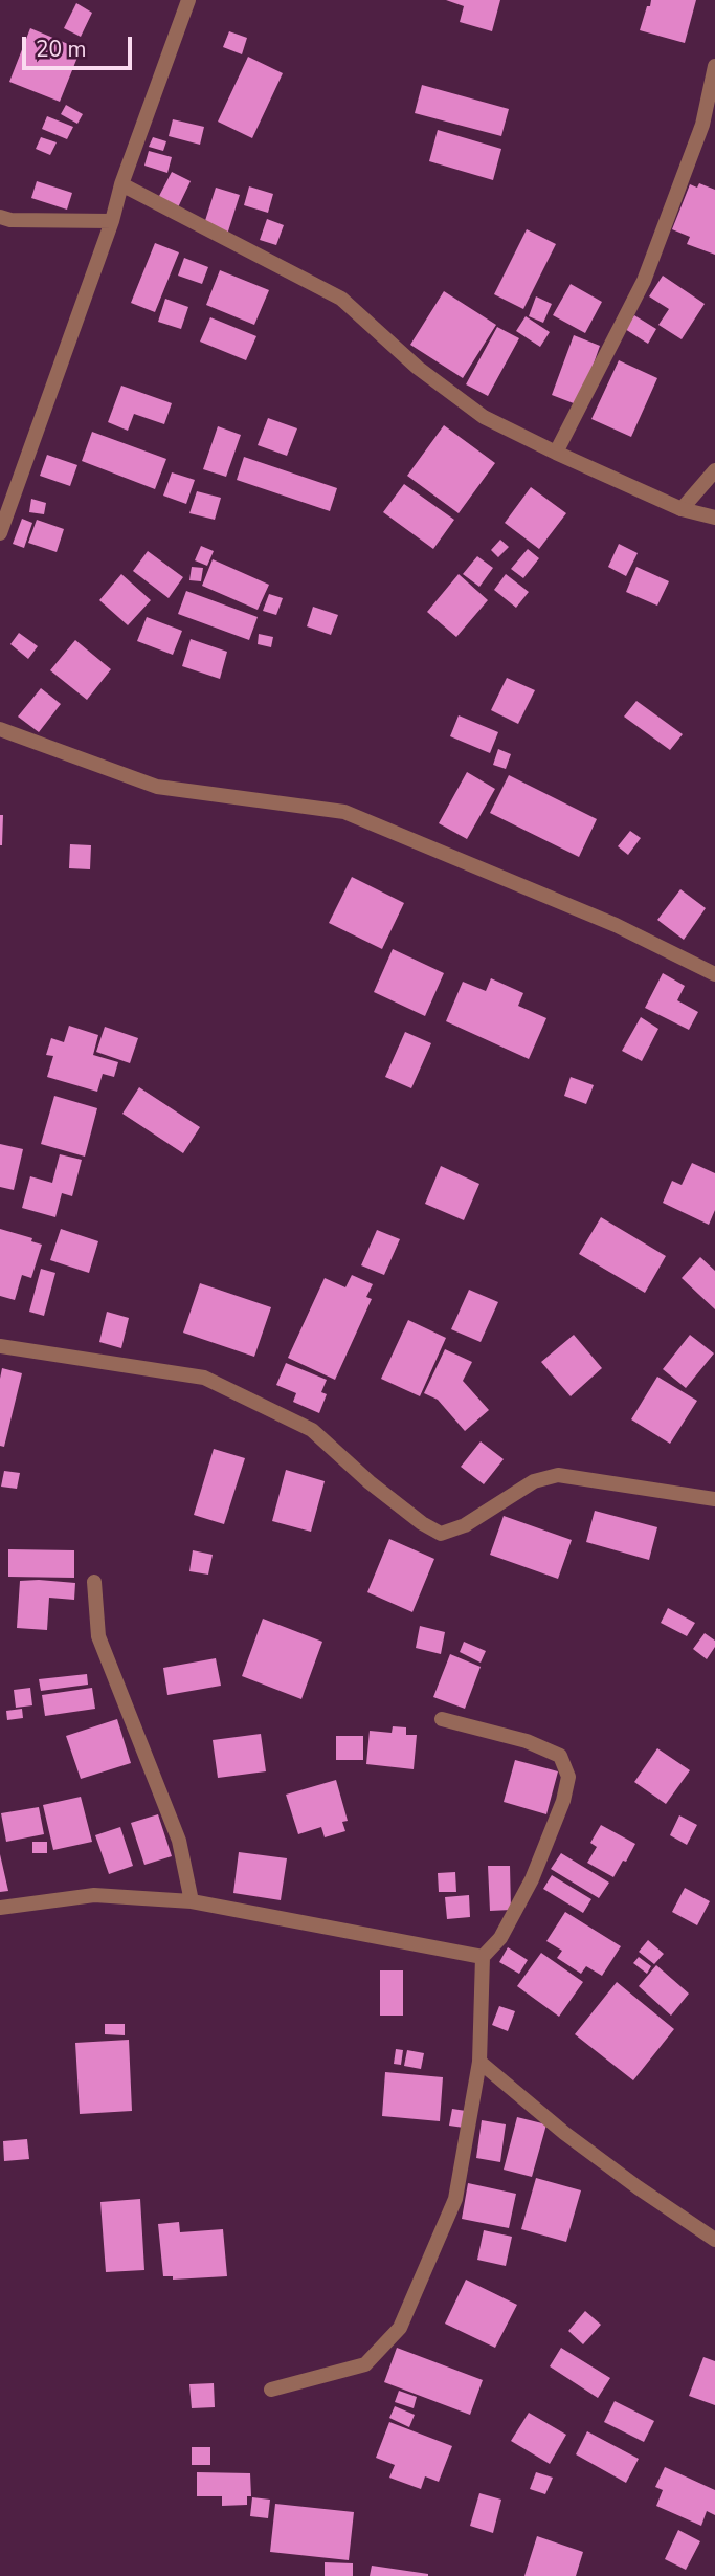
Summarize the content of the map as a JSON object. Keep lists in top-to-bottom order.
{
  "scale_bar": "20 m"
}
